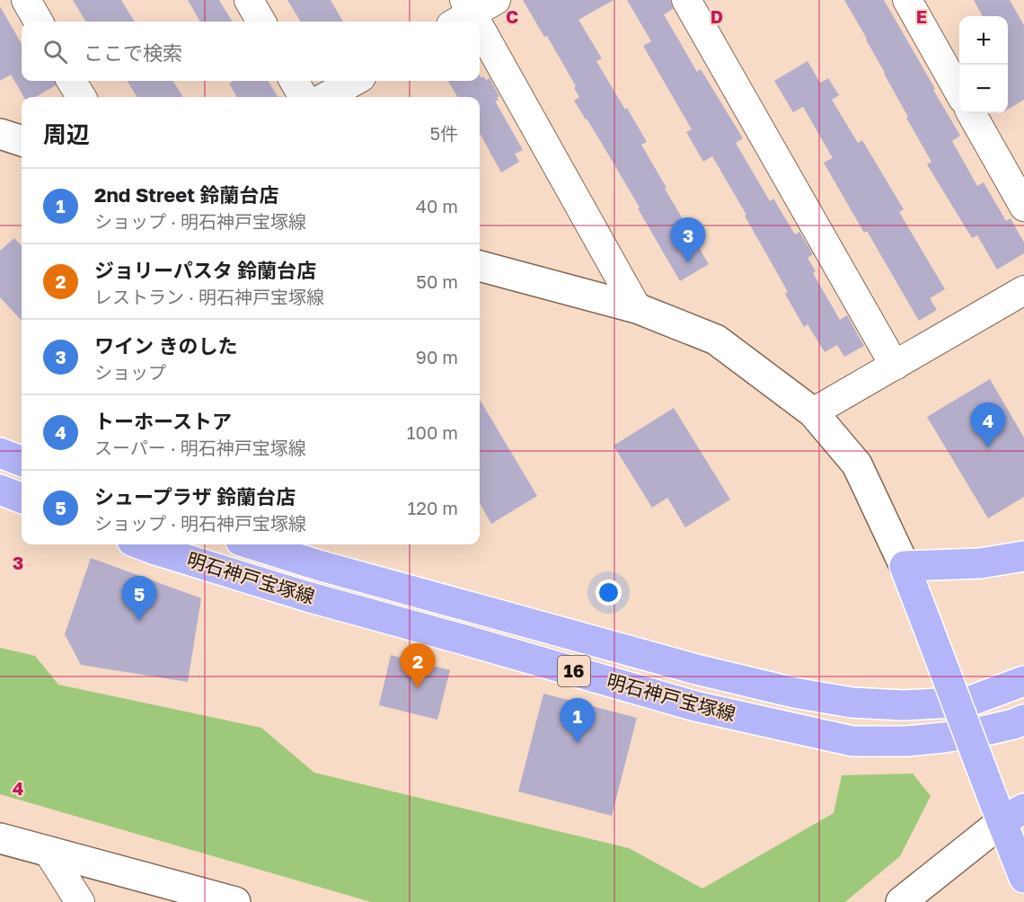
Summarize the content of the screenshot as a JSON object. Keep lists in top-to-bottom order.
{
  "streets": {
    "main road": ["明石神戸宝塚線", "16"]
  },
  "page": {
    "map_buttons": ["+", "−"],
    "search": "ここで検索",
    "heading": ["周辺", "5件"],
    "list": [
      {
        "mark": "1",
        "name": "2nd Street 鈴蘭台店",
        "note": "ショップ · 明石神戸宝塚線",
        "value": "40 m"
      },
      {
        "mark": "2",
        "name": "ジョリーパスタ 鈴蘭台店",
        "note": "レストラン · 明石神戸宝塚線",
        "value": "50 m"
      },
      {
        "mark": "3",
        "name": "ワイン きのした",
        "note": "ショップ",
        "value": "90 m"
      },
      {
        "mark": "4",
        "name": "トーホーストア",
        "note": "スーパー · 明石神戸宝塚線",
        "value": "100 m"
      },
      {
        "mark": "5",
        "name": "シュープラザ 鈴蘭台店",
        "note": "ショップ · 明石神戸宝塚線",
        "value": "120 m"
      }
    ],
    "pins": [
      "3",
      "4",
      "5",
      "2",
      "1"
    ]
  },
  "grid": {
    "columns": ["C", "D", "E"],
    "rows": ["3", "4"]
  }
}
